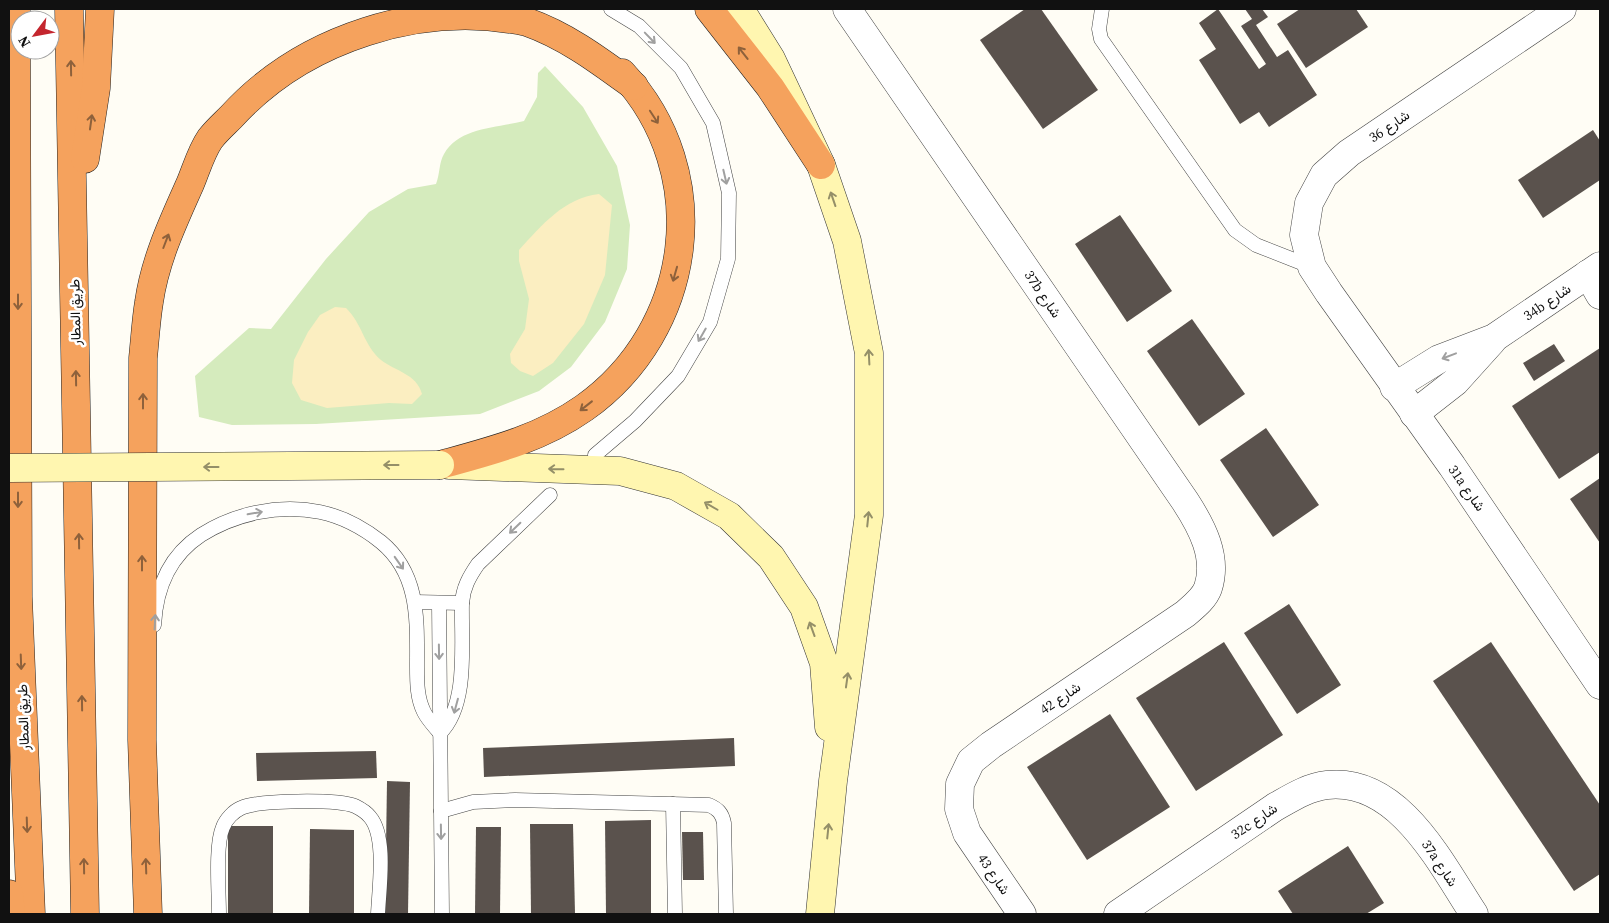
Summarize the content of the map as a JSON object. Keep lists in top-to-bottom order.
{
  "streets": {
    "highway": ["طريق المطار"],
    "street": [
      "شارع 36",
      "37b شارع",
      "34b شارع",
      "31a شارع",
      "شارع 42",
      "32c شارع",
      "37a شارع",
      "شارع 43"
    ]
  },
  "crossings": [
    ["شارع 36", "31a شارع"],
    ["37b شارع", "شارع 42"],
    ["شارع 42", "شارع 43"],
    ["32c شارع", "37a شارع"]
  ],
  "north": "bottom left"
}
